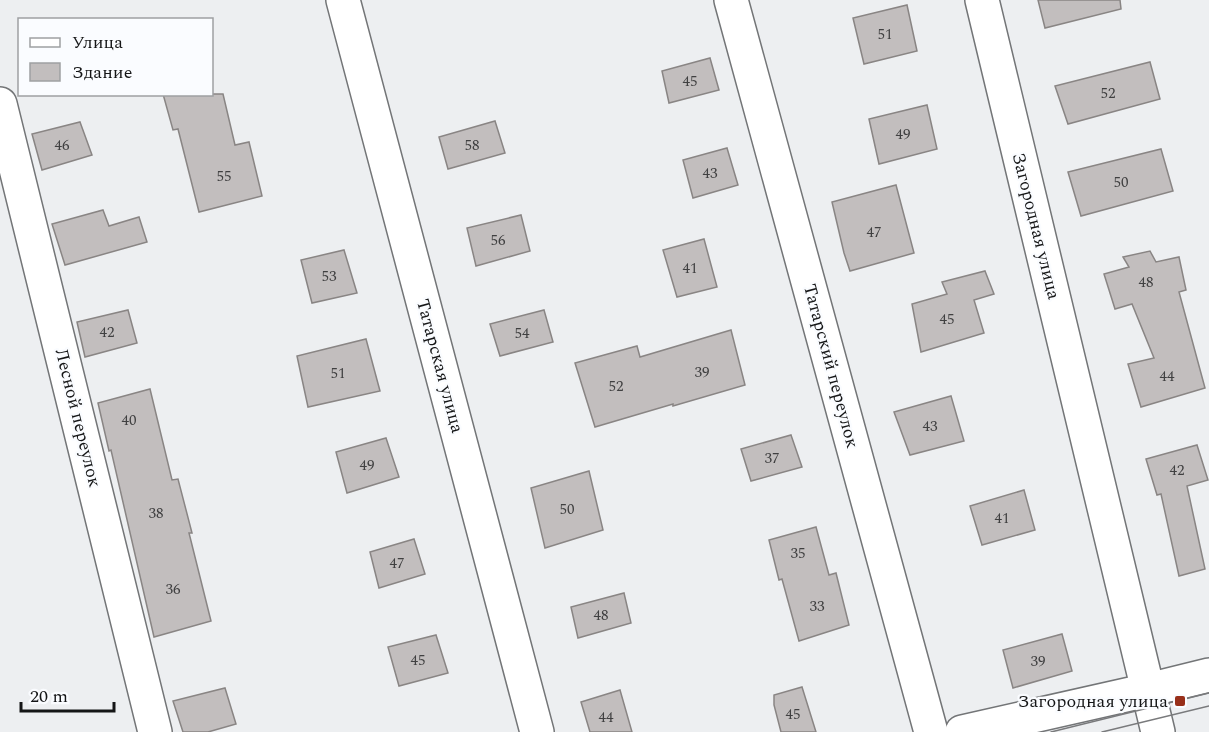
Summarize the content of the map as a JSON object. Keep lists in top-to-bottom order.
{
  "streets": {
    "street": [
      "Загородная улица",
      "Татарская улица",
      "Татарский переулок",
      "Лесной переулок"
    ]
  },
  "places": {
    "transit": ["Загородная улица"]
  },
  "house_numbers": [
    "51",
    "45",
    "52",
    "49",
    "46",
    "58",
    "43",
    "55",
    "50",
    "47",
    "56",
    "41",
    "53",
    "48",
    "45",
    "42",
    "54",
    "39",
    "51",
    "44",
    "52",
    "40",
    "43",
    "37",
    "49",
    "42",
    "50",
    "38",
    "41",
    "35",
    "47",
    "36",
    "33",
    "48",
    "45",
    "39",
    "45",
    "44"
  ],
  "legend": ["Улица", "Здание"],
  "scale_bar": "20 m"
}
